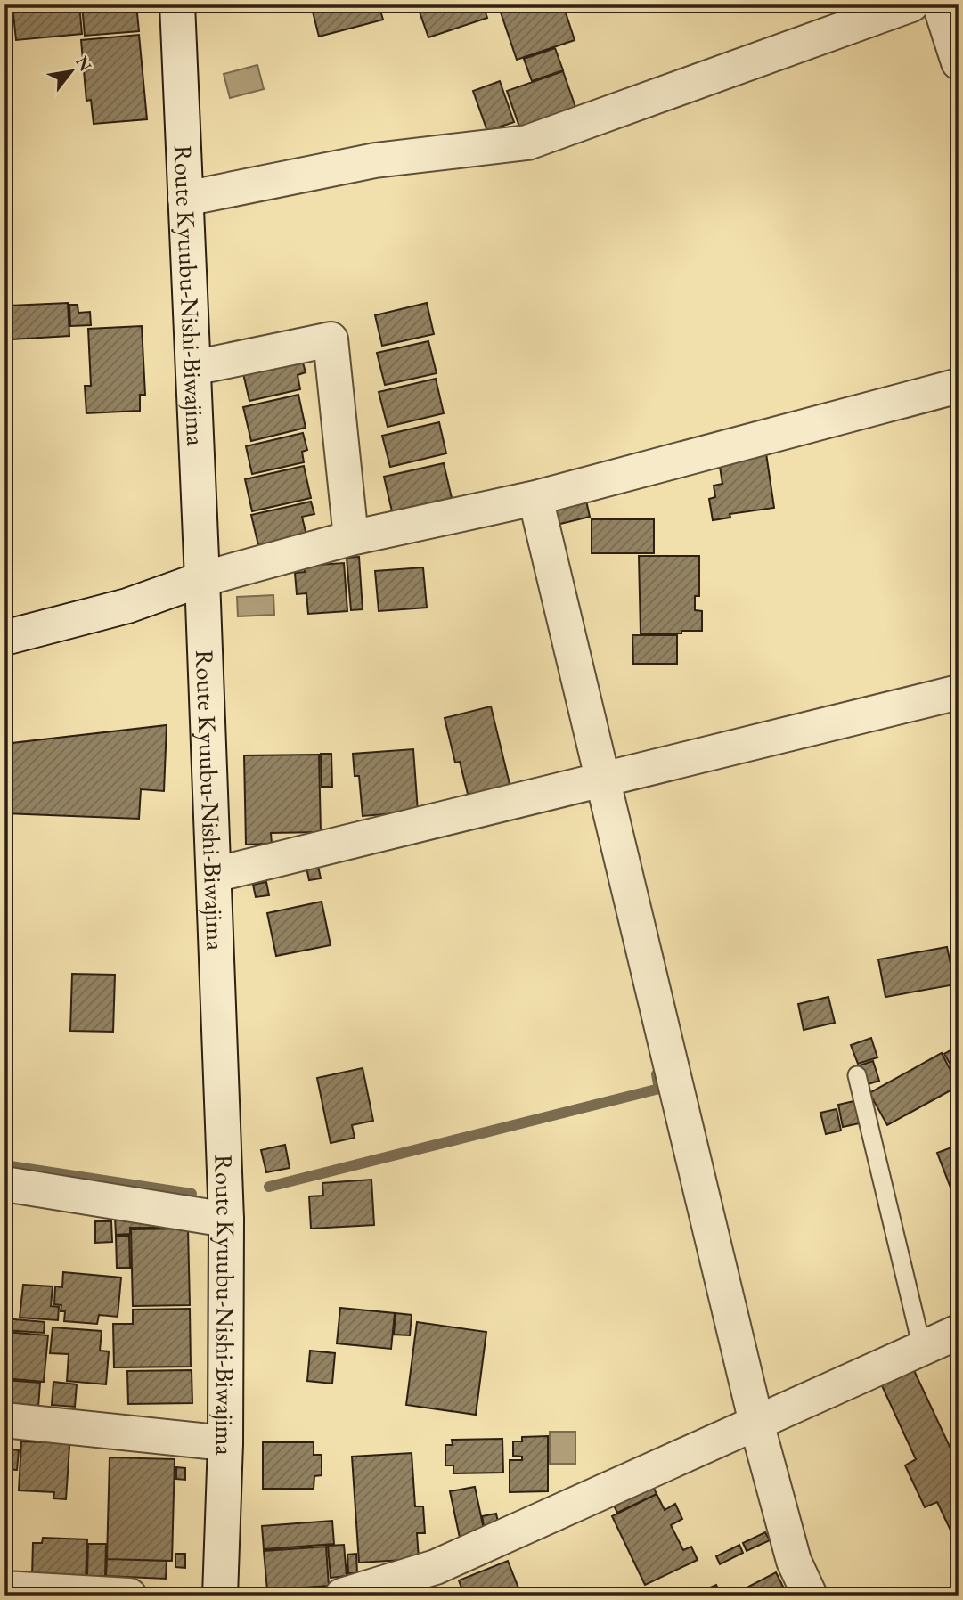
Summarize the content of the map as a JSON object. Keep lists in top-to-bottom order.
{
  "streets": {
    "street": ["Route Kyuubu-Nishi-Biwajima"]
  },
  "north": "top right"
}
